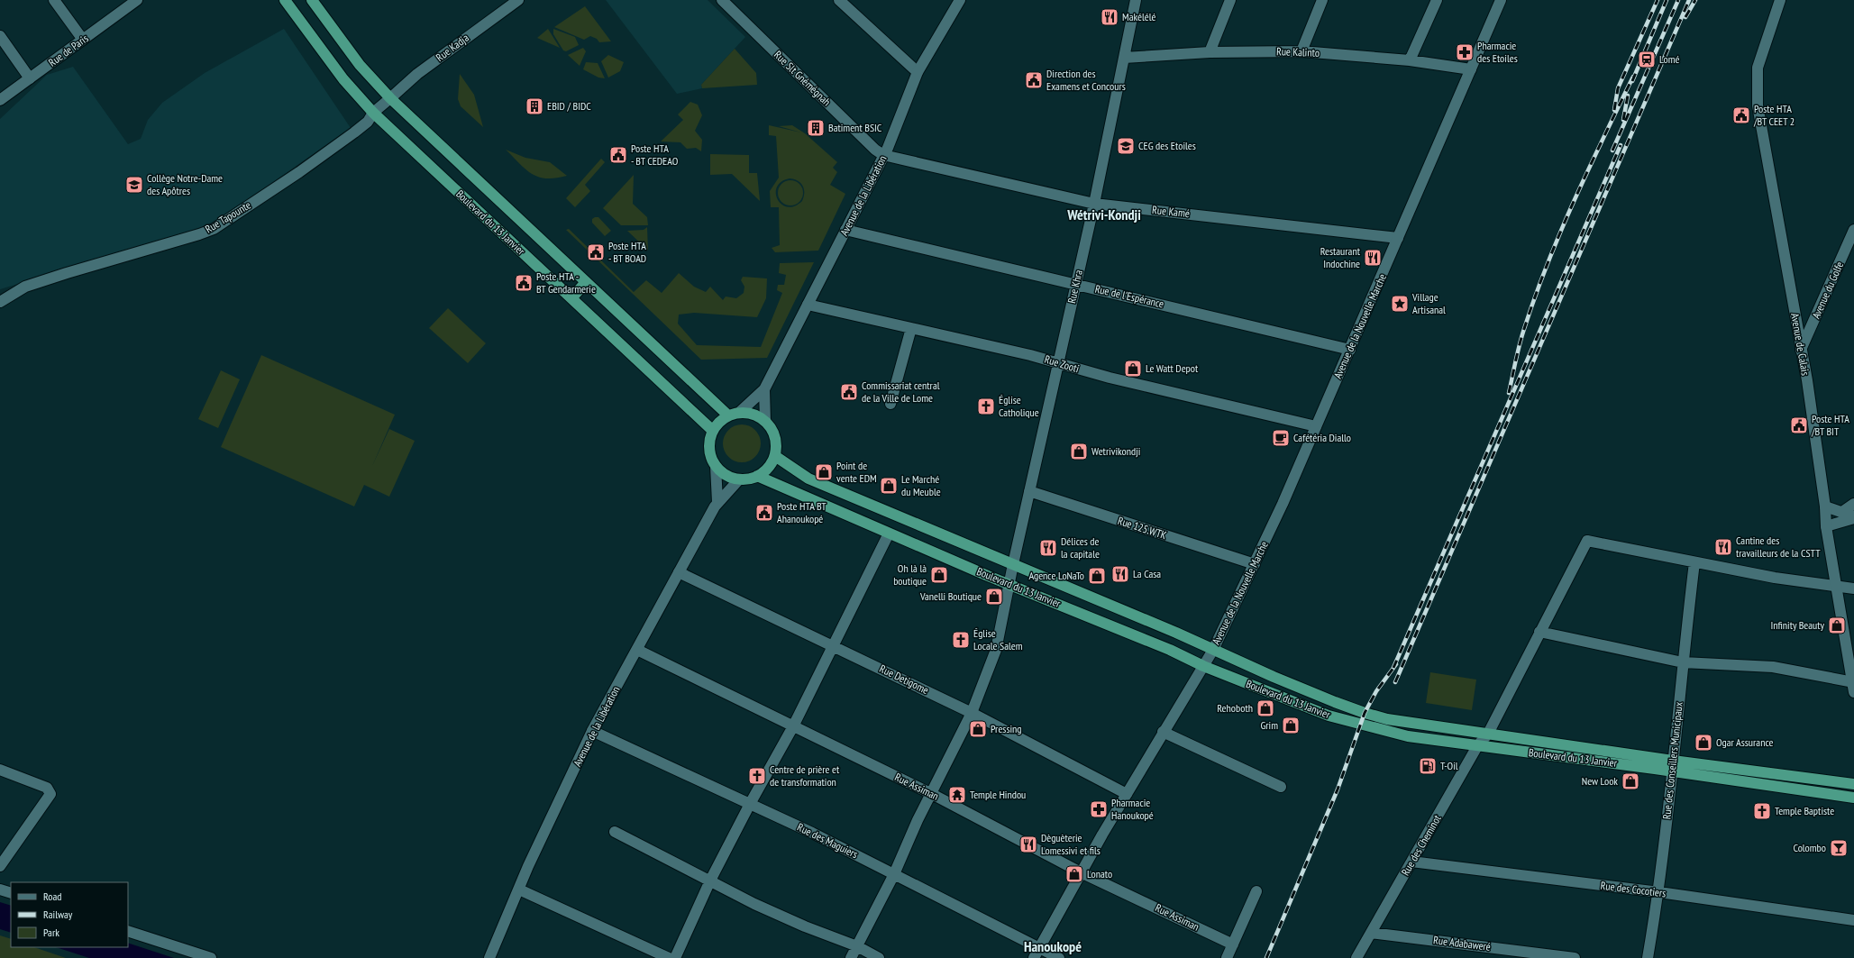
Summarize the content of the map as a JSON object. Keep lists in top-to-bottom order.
{
  "streets": {
    "highway": ["Boulevard du 13 Janvier"],
    "street": [
      "Rue Kadja",
      "Rue de Paris",
      "Rue Kalinto",
      "Rue Slt Gnémégnah",
      "Avenue de la Libération",
      "Rue Kamé",
      "Rue Tapounte",
      "Rue Khra",
      "Avenue du Golfe",
      "Rue de l'Espérance",
      "Avenue de la Nouvelle Marche",
      "Avenue de Calais",
      "Rue Zooti",
      "Rue 125.WTK",
      "Rue Detigome",
      "Rue des Conseillers Municipaux",
      "Rue Assiman",
      "Rue des Maguiers",
      "Rue des Cheminot",
      "Rue des Cocotiers",
      "Rue Adabaweré"
    ]
  },
  "crossings": [
    ["Rue Kadja", "Rue Tapounte"],
    ["Rue Kadja", "Boulevard du 13 Janvier"],
    ["Rue Kalinto", "Rue Khra"],
    ["Rue Kalinto", "Avenue de la Nouvelle Marche"],
    ["Rue Slt Gnémégnah", "Avenue de la Libération"],
    ["Rue Slt Gnémégnah", "Rue Kamé"],
    ["Avenue de la Libération", "Rue Kamé"],
    ["Avenue de la Libération", "Boulevard du 13 Janvier"],
    ["Avenue de la Libération", "Rue de l'Espérance"],
    ["Avenue de la Libération", "Rue Zooti"],
    ["Avenue de la Libération", "Rue Detigome"],
    ["Avenue de la Libération", "Rue Assiman"],
    ["Avenue de la Libération", "Rue des Maguiers"],
    ["Rue Kamé", "Rue Khra"],
    ["Rue Kamé", "Avenue de la Nouvelle Marche"],
    ["Rue Tapounte", "Boulevard du 13 Janvier"],
    ["Boulevard du 13 Janvier", "Rue Khra"],
    ["Boulevard du 13 Janvier", "Avenue de la Nouvelle Marche"],
    ["Boulevard du 13 Janvier", "Rue des Conseillers Municipaux"],
    ["Boulevard du 13 Janvier", "Rue des Cheminot"],
    ["Rue Khra", "Rue de l'Espérance"],
    ["Rue Khra", "Rue Zooti"],
    ["Rue Khra", "Rue 125.WTK"],
    ["Rue Khra", "Rue Detigome"],
    ["Rue Khra", "Rue Assiman"],
    ["Rue Khra", "Rue des Maguiers"],
    ["Avenue du Golfe", "Avenue de Calais"],
    ["Rue de l'Espérance", "Avenue de la Nouvelle Marche"],
    ["Avenue de la Nouvelle Marche", "Rue Zooti"],
    ["Avenue de la Nouvelle Marche", "Rue 125.WTK"],
    ["Avenue de la Nouvelle Marche", "Rue Detigome"],
    ["Avenue de la Nouvelle Marche", "Rue Assiman"],
    ["Avenue de la Nouvelle Marche", "Rue des Maguiers"],
    ["Rue des Conseillers Municipaux", "Rue des Cheminot"],
    ["Rue des Conseillers Municipaux", "Rue des Cocotiers"],
    ["Rue des Cheminot", "Rue des Cocotiers"],
    ["Rue des Cheminot", "Rue Adabaweré"]
  ],
  "districts": ["Wétrivi-Kondji", "Hanoukopé"],
  "places": {
    "restaurant": [
      "Makélélé",
      "Restaurant Indochine",
      "Cantine des travailleurs de la CSTT",
      "Délices de la capitale",
      "La Casa",
      "Dèguèterie Lomessivi et fils"
    ],
    "pharmacy": ["Pharmacie des Etoiles", "Pharmacie Hanoukopé"],
    "station": ["Lomé"],
    "public building": [
      "Direction des Examens et Concours",
      "Poste HTA /BT CEET 2",
      "Poste HTA - BT CEDEAO",
      "Poste HTA - BT BOAD",
      "Poste HTA - BT Gendarmerie",
      "Commissariat central de la Ville de Lome",
      "Poste HTA /BT BIT",
      "Poste HTA BT Ahanoukopé"
    ],
    "building": ["EBID / BIDC", "Batiment BSIC"],
    "school or university": ["CEG des Etoiles", "Collège Notre-Dame des Apôtres"],
    "place": ["Village Artisanal"],
    "shop": [
      "Le Watt Depot",
      "Wetrivikondji",
      "Point de vente EDM",
      "Le Marché du Meuble",
      "Oh là là boutique",
      "Agence LoNaTo",
      "Vanelli Boutique",
      "Infinity Beauty",
      "Rehoboth",
      "Grim",
      "Pressing",
      "Ogar Assurance",
      "New Look",
      "Lonato"
    ],
    "church": [
      "Église Catholique",
      "Église Locale Salem",
      "Centre de prière et de transformation",
      "Temple Baptiste"
    ],
    "cafe": ["Cafétéria Diallo"],
    "fuel station": ["T-Oil"],
    "temple": ["Temple Hindou"],
    "bar": ["Colombo"]
  },
  "legend": ["Road", "Railway", "Park"]
}
